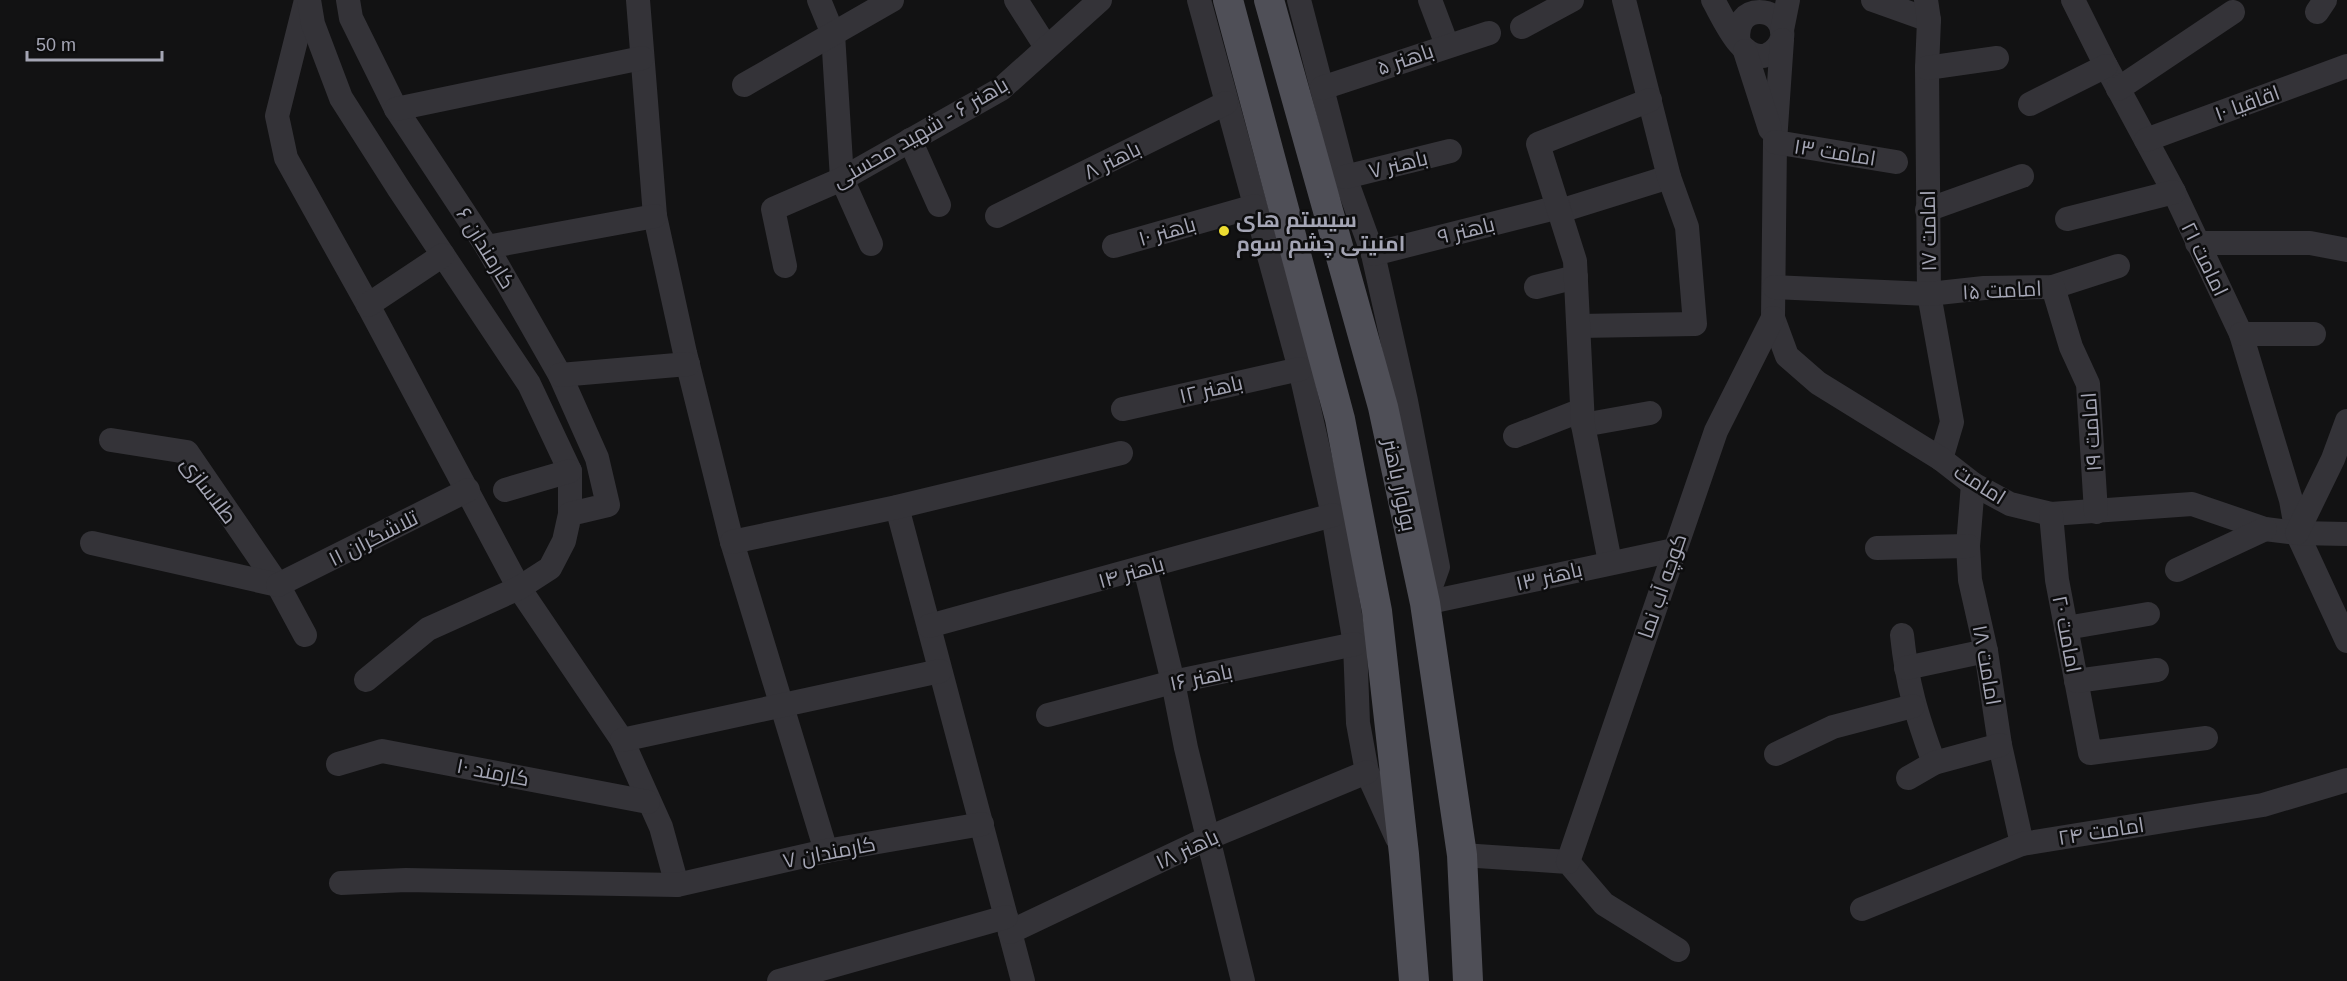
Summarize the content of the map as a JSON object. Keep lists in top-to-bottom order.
{
  "streets": {
    "main road": ["بولوار باهنر"],
    "street": [
      "باهنر ۵",
      "اقاقیا ۱۰",
      "باهنر ۶ - شهید محسنی",
      "امامت ۱۳",
      "باهنر ۸",
      "باهنر ۷",
      "باهنر ۹",
      "باهنر ۱۰",
      "امامت ۱۷",
      "کارمندان ۶",
      "امامت ۲۱",
      "امامت ۱۵",
      "باهنر ۱۲",
      "امامت ۱۹",
      "امامت",
      "طلاسازی",
      "تلاشگران ۱۱",
      "باهنر ۱۴",
      "باهنر ۱۳",
      "کوچه آب نما",
      "امامت ۲۰",
      "امامت ۱۸",
      "باهنر ۱۶",
      "کارمند ۱۰",
      "امامت ۲۴",
      "باهنر ۱۸",
      "کارمندان ۷"
    ]
  },
  "crossings": [
    ["اقاقیا ۱۰", "امامت ۲۱"],
    ["امامت ۱۳", "امامت"],
    ["امامت ۱۷", "امامت ۱۵"],
    ["امامت ۱۷", "امامت"],
    ["امامت ۲۱", "امامت"],
    ["امامت ۱۵", "امامت ۱۹"],
    ["امامت ۱۵", "امامت"],
    ["امامت ۱۹", "امامت"],
    ["امامت", "کوچه آب نما"],
    ["امامت", "امامت ۲۰"],
    ["امامت", "امامت ۱۸"],
    ["بولوار باهنر", "باهنر ۱۳"],
    ["طلاسازی", "تلاشگران ۱۱"],
    ["باهنر ۱۳", "کوچه آب نما"],
    ["امامت ۱۸", "امامت ۲۴"]
  ],
  "places": ["سیستم های امنیتی چشم سوم"],
  "scale_bar": "50 m"
}
